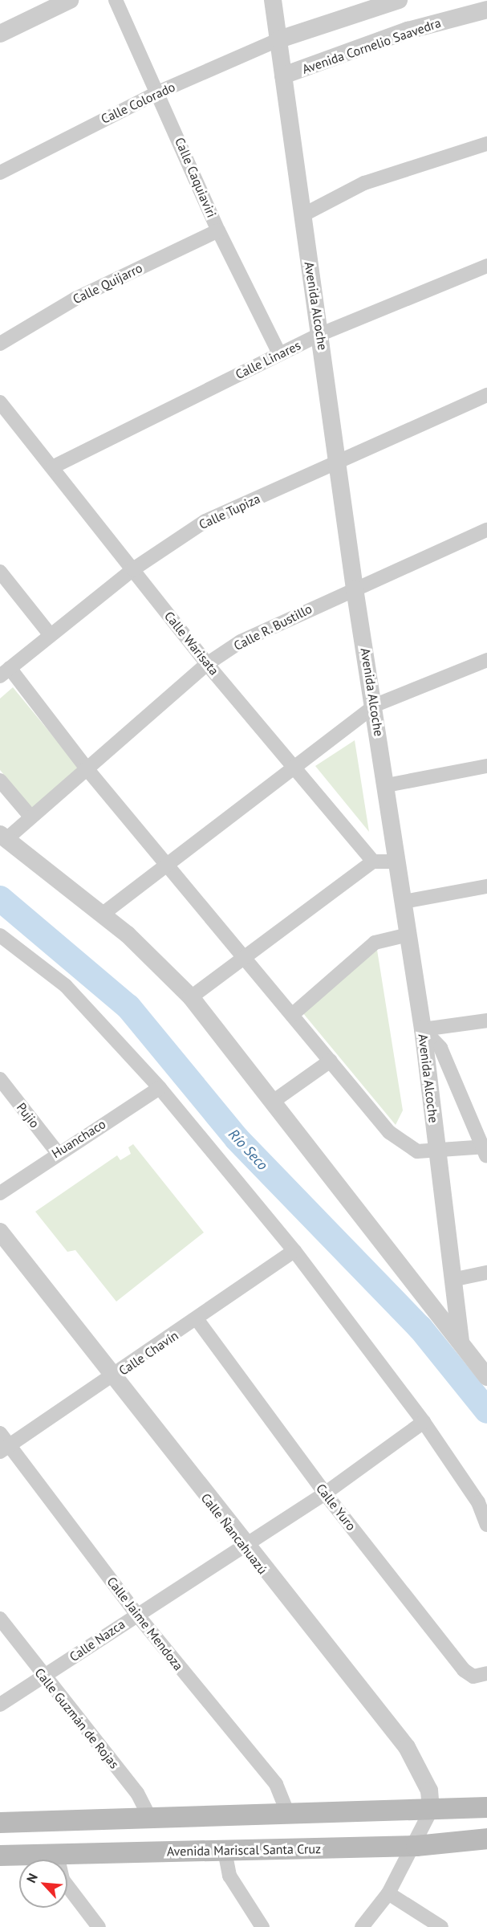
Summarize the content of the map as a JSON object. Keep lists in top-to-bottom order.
{
  "streets": {
    "main road": ["Avenida Mariscal Santa Cruz"],
    "street": [
      "Avenida Cornelio Saavedra",
      "Calle Colorado",
      "Calle Caquiaviri",
      "Calle Quijarro",
      "Avenida Alcoche",
      "Calle Linares",
      "Calle Tupiza",
      "Calle R. Bustillo",
      "Calle Warisata",
      "Pujio",
      "Huanchaco",
      "Calle Chavín",
      "Calle Yuro",
      "Calle Ñancahuazú",
      "Calle Jaime Mendoza",
      "Calle Nazca",
      "Calle Guzmán de Rojas"
    ]
  },
  "crossings": [
    ["Avenida Cornelio Saavedra", "Avenida Alcoche"],
    ["Calle Colorado", "Calle Caquiaviri"],
    ["Calle Colorado", "Avenida Alcoche"],
    ["Calle Caquiaviri", "Calle Quijarro"],
    ["Calle Caquiaviri", "Calle Linares"],
    ["Avenida Alcoche", "Calle Linares"],
    ["Avenida Alcoche", "Calle Tupiza"],
    ["Avenida Alcoche", "Calle R. Bustillo"],
    ["Calle Linares", "Calle Warisata"],
    ["Calle Tupiza", "Calle Warisata"],
    ["Calle R. Bustillo", "Calle Warisata"],
    ["Pujio", "Huanchaco"],
    ["Calle Chavín", "Calle Yuro"],
    ["Calle Chavín", "Calle Ñancahuazú"],
    ["Calle Chavín", "Calle Jaime Mendoza"],
    ["Calle Yuro", "Calle Nazca"],
    ["Calle Ñancahuazú", "Calle Nazca"],
    ["Calle Ñancahuazú", "Avenida Mariscal Santa Cruz"],
    ["Calle Jaime Mendoza", "Calle Nazca"],
    ["Calle Nazca", "Calle Guzmán de Rojas"]
  ],
  "water": ["Río Seco"],
  "north": "top left"
}
